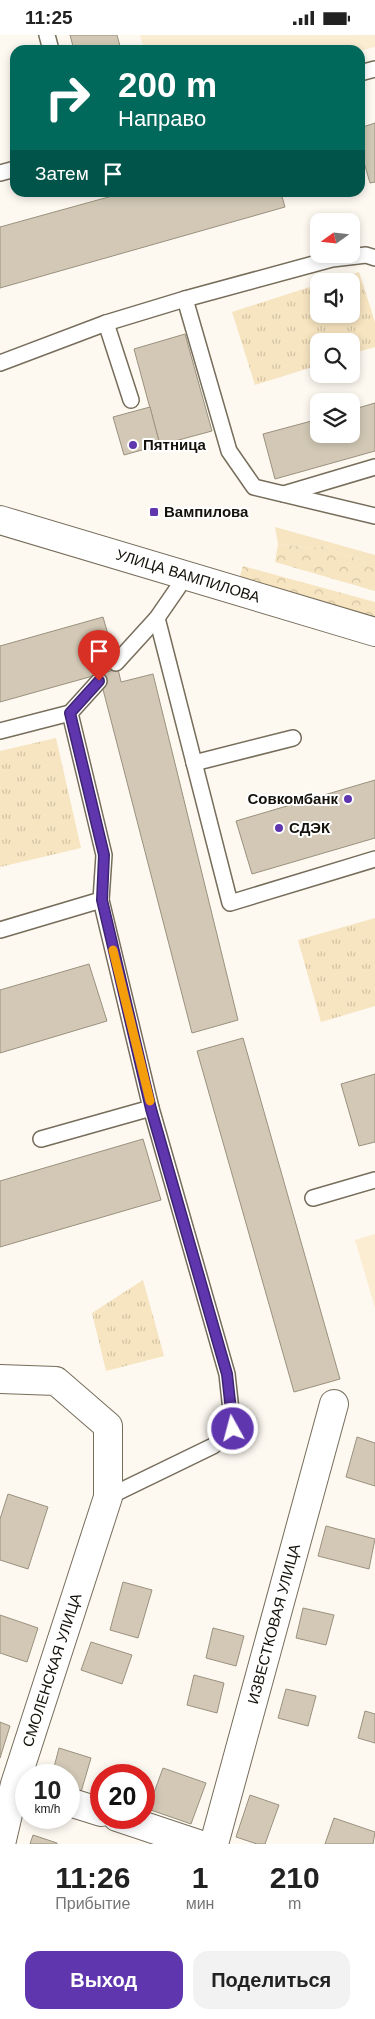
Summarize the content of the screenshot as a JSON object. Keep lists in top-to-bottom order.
{
  "streets": {
    "street": ["УЛИЦА ВАМПИЛОВА", "ИЗВЕСТКОВАЯ УЛИЦА", "СМОЛЕНСКАЯ УЛИЦА"]
  },
  "places": {
    "other": ["Пятница", "Совкомбанк", "СДЭК"],
    "transit": ["Вампилова"]
  },
  "north": "left",
  "page": {
    "status": "11:25",
    "turn": ["200 m", "Направо"],
    "then": "Затем",
    "speed": "10 km/h",
    "limit": "20",
    "eta": [
      "11:26",
      "Прибытие",
      "1",
      "мин",
      "210",
      "m"
    ],
    "buttons": ["Выход", "Поделиться"]
  }
}
